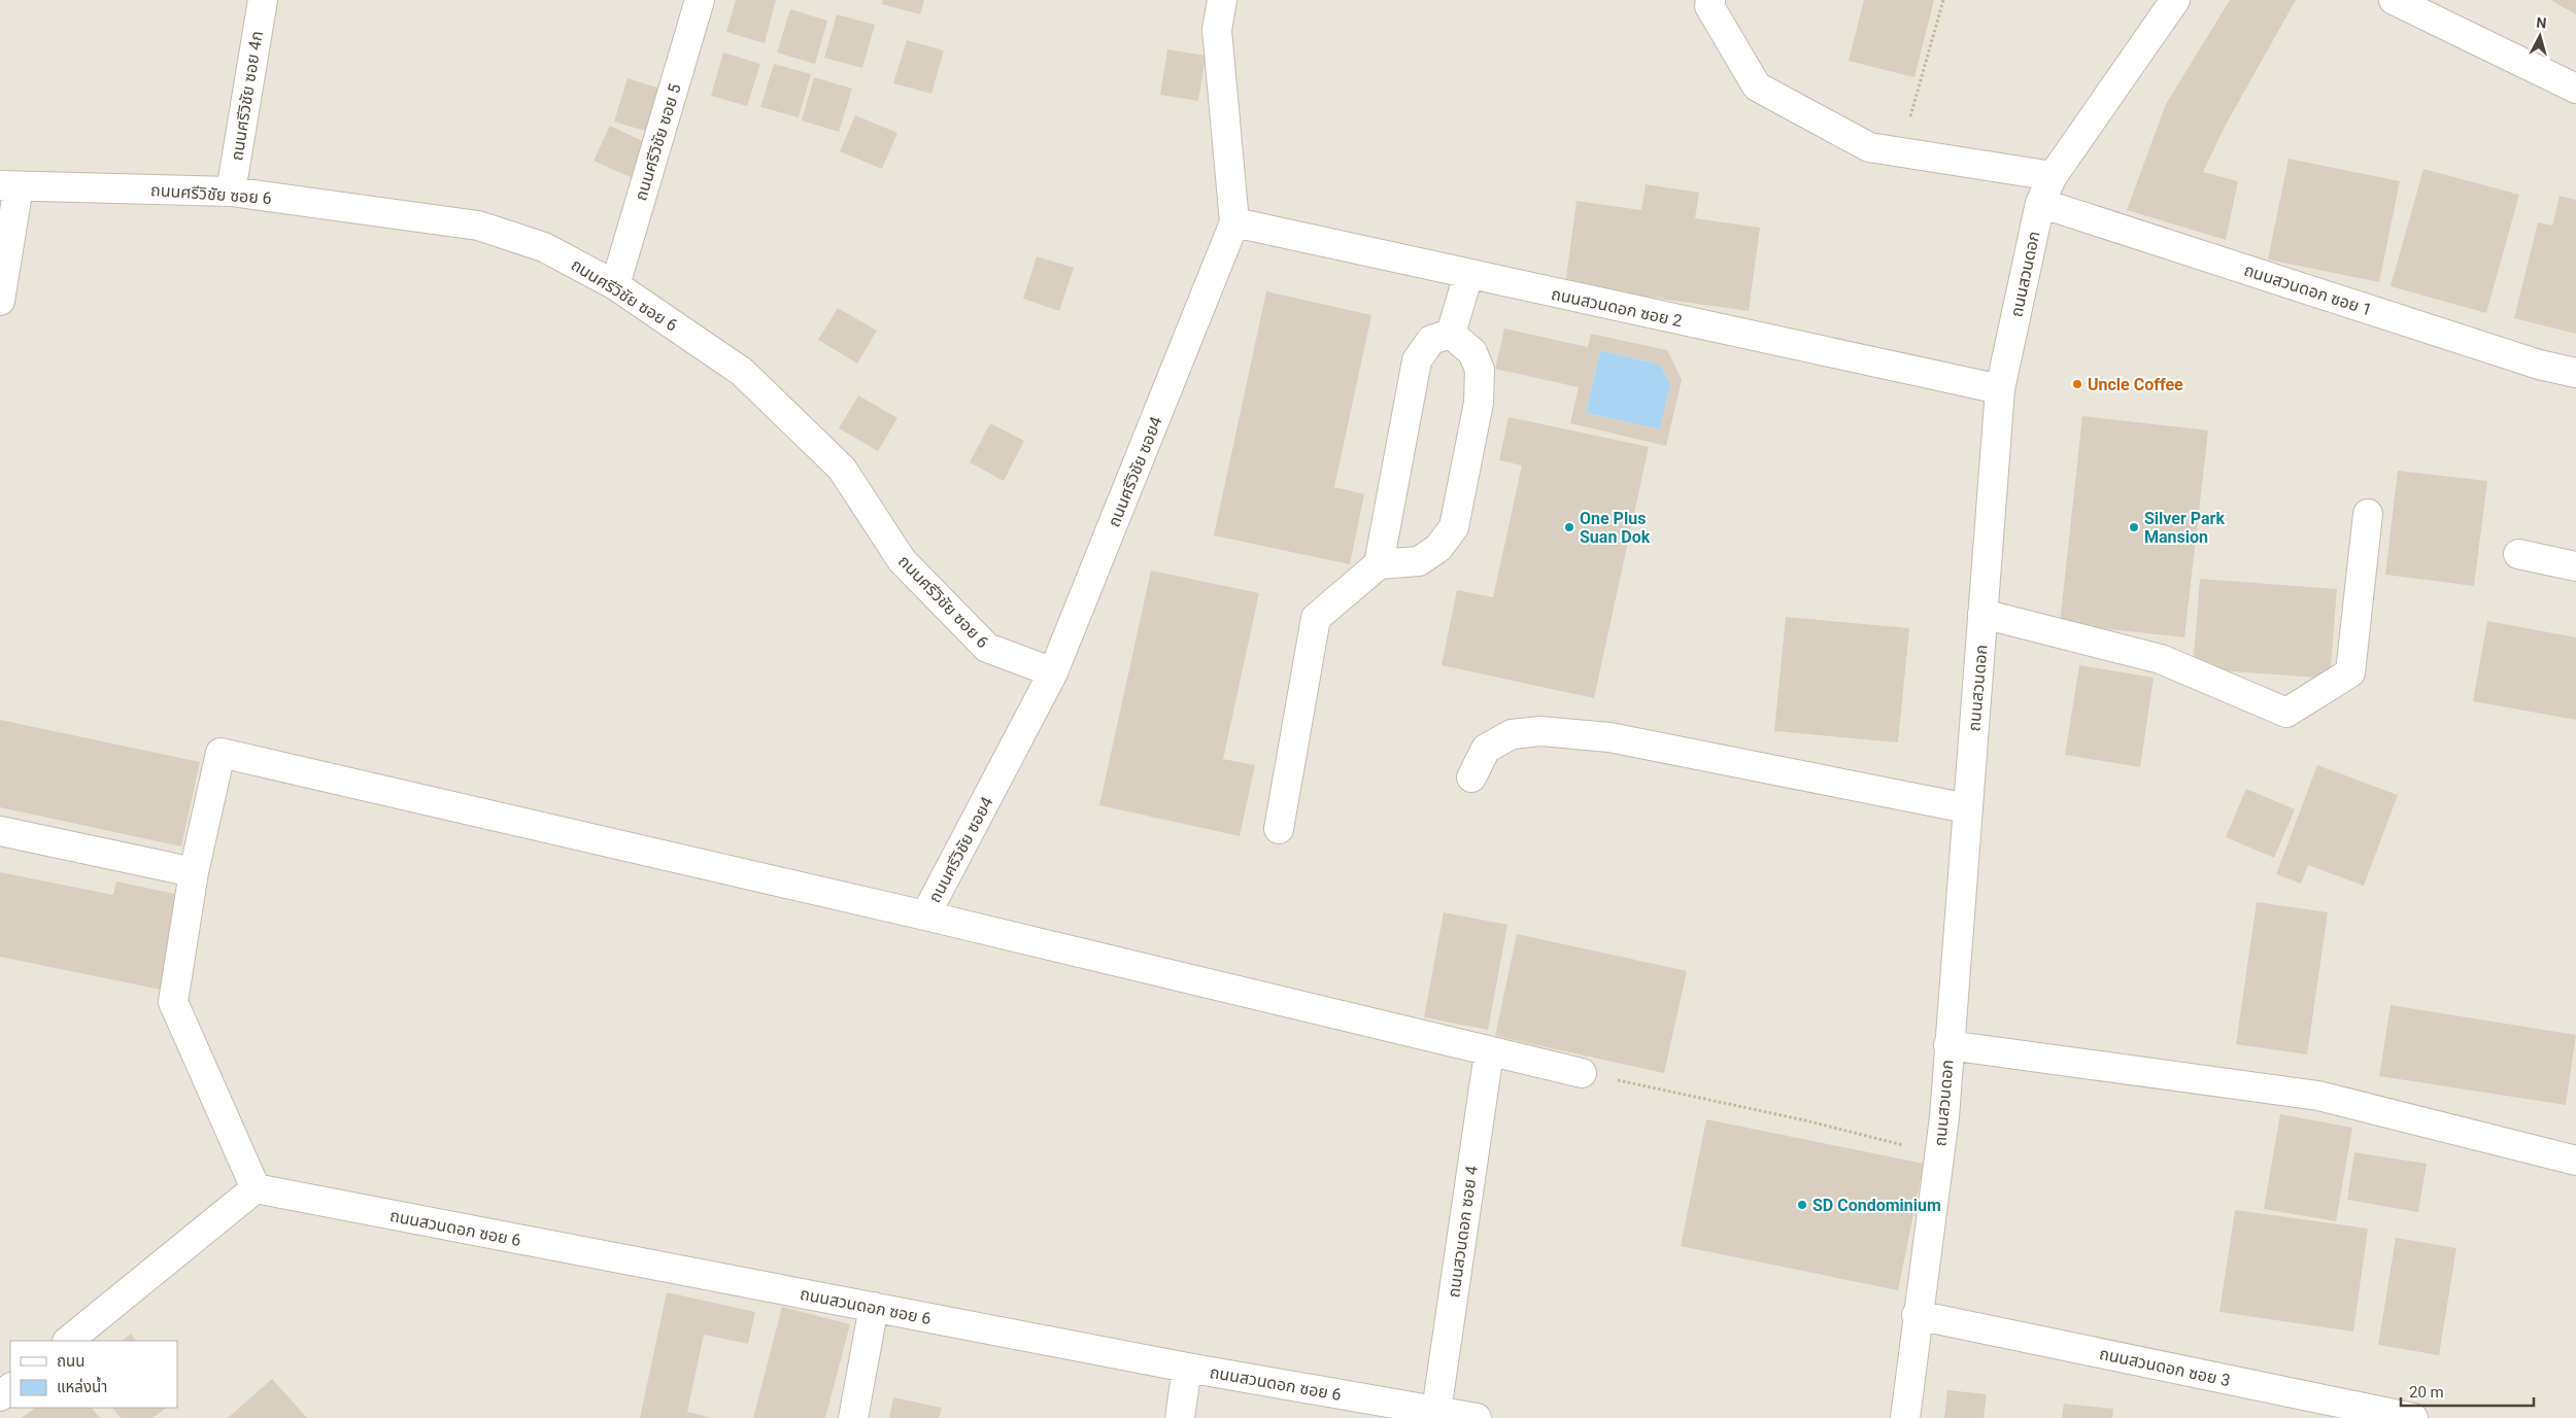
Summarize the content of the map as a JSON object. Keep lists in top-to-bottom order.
{
  "streets": {
    "street": [
      "ถนนศรีวิชัย ซอย 4ก",
      "ถนนศรีวิชัย ซอย 5",
      "ถนนศรีวิชัย ซอย 6",
      "ถนนสวนดอก",
      "ถนนสวนดอก ซอย 1",
      "ถนนสวนดอก ซอย 2",
      "ถนนศรีวิชัย ซอย4",
      "ถนนสวนดอก ซอย 6",
      "ถนนสวนดอก ซอย 4",
      "ถนนสวนดอก ซอย 3"
    ]
  },
  "crossings": [
    ["ถนนศรีวิชัย ซอย 4ก", "ถนนศรีวิชัย ซอย 6"],
    ["ถนนศรีวิชัย ซอย 5", "ถนนศรีวิชัย ซอย 6"],
    ["ถนนศรีวิชัย ซอย 6", "ถนนศรีวิชัย ซอย4"],
    ["ถนนสวนดอก", "ถนนสวนดอก ซอย 1"],
    ["ถนนสวนดอก", "ถนนสวนดอก ซอย 2"],
    ["ถนนสวนดอก", "ถนนสวนดอก ซอย 3"],
    ["ถนนสวนดอก ซอย 2", "ถนนศรีวิชัย ซอย4"],
    ["ถนนสวนดอก ซอย 6", "ถนนสวนดอก ซอย 4"]
  ],
  "places": [
    "Uncle Coffee",
    "One Plus Suan Dok",
    "Silver Park Mansion",
    "SD Condominium"
  ],
  "legend": ["ถนน", "แหล่งน้ำ"],
  "scale_bar": "20 m",
  "north": "top"
}
